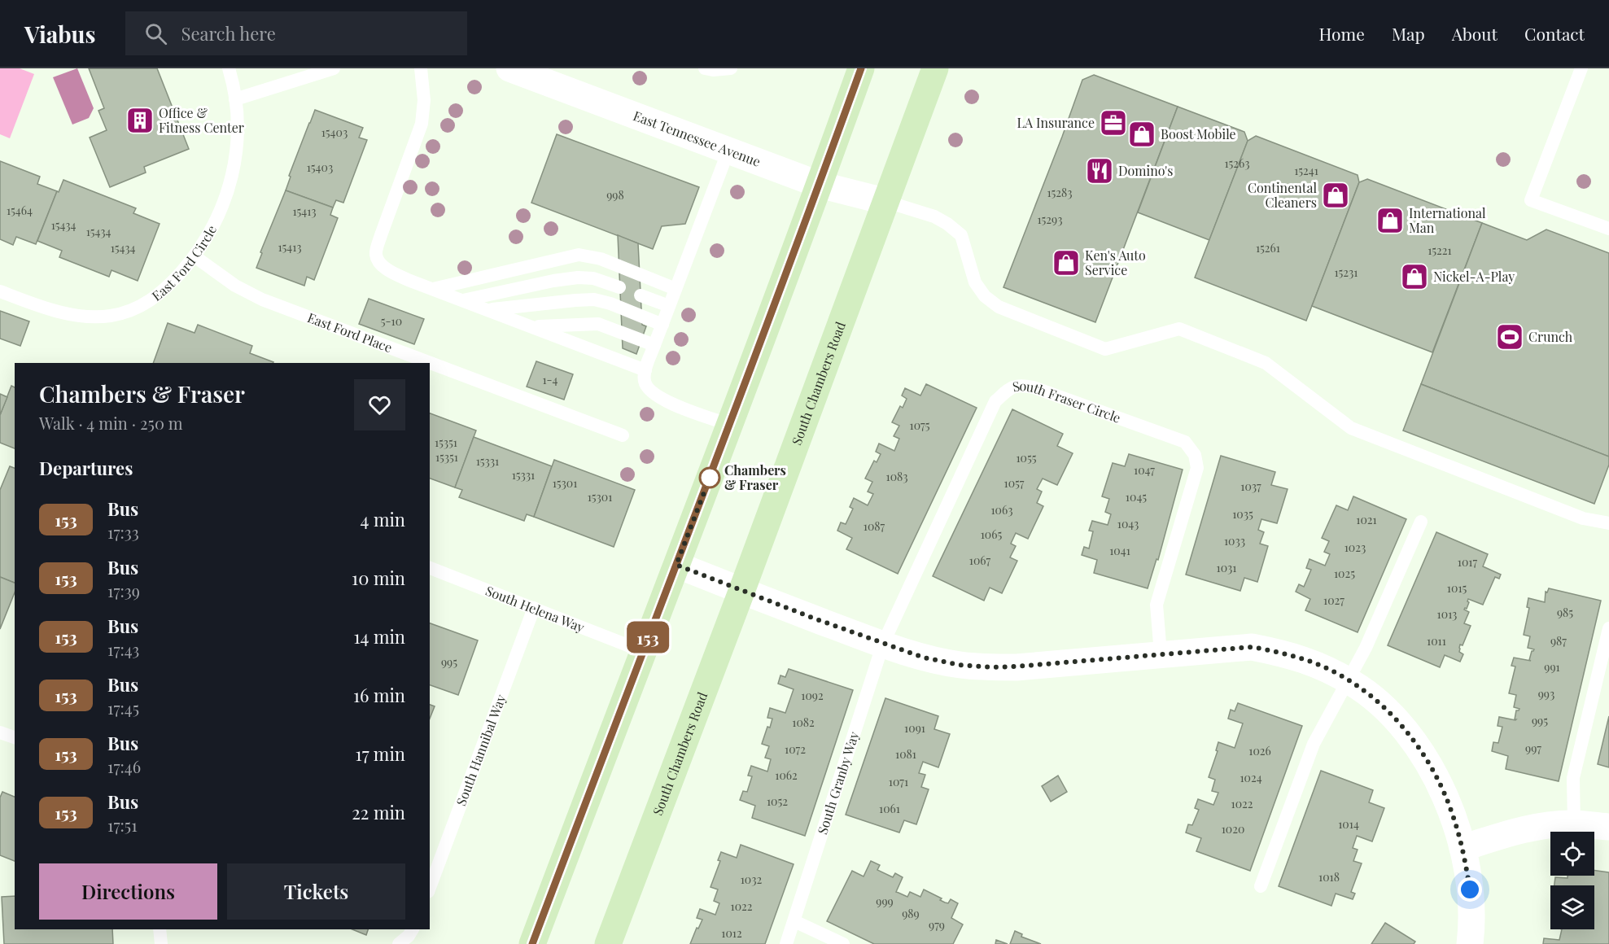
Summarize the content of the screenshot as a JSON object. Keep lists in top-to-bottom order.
{
  "streets": {
    "main road": ["South Chambers Road"],
    "street": ["East Tennessee Avenue"],
    "lane": [
      "East Ford Circle",
      "East Ford Place",
      "South Fraser Circle",
      "South Helena Way",
      "South Hannibal Way",
      "South Granby Way"
    ]
  },
  "crossings": [
    ["East Tennessee Avenue", "South Chambers Road"],
    ["East Ford Circle", "East Ford Place"],
    ["South Fraser Circle", "South Granby Way"],
    ["South Helena Way", "South Hannibal Way"]
  ],
  "places": {
    "building": ["Office & Fitness Center"],
    "office": ["LA Insurance"],
    "shop": [
      "Boost Mobile",
      "Continental Cleaners",
      "International Man",
      "Ken's Auto Service",
      "Nickel-A-Play"
    ],
    "restaurant": ["Domino's"],
    "sports": ["Crunch"],
    "other": ["Chambers & Fraser"]
  },
  "lines": ["bus line 153"],
  "house_numbers": [
    "15403",
    "15263",
    "15403",
    "15241",
    "15283",
    "998",
    "15464",
    "15413",
    "15293",
    "15434",
    "15434",
    "15413",
    "15434",
    "15261",
    "15221",
    "15231",
    "5-10",
    "1-4",
    "1075",
    "15351",
    "15351",
    "1055",
    "15331",
    "1047",
    "15331",
    "1083",
    "15301",
    "1057",
    "1037",
    "15301",
    "1045",
    "1063",
    "1035",
    "1021",
    "1043",
    "1087",
    "1065",
    "1033",
    "1023",
    "1041",
    "1067",
    "1017",
    "1031",
    "1025",
    "1015",
    "1027",
    "985",
    "1013",
    "1011",
    "987",
    "995",
    "991",
    "993",
    "1092",
    "995",
    "1082",
    "1091",
    "997",
    "1072",
    "1026",
    "1081",
    "1062",
    "1024",
    "1071",
    "1052",
    "1022",
    "1061",
    "1014",
    "1020",
    "1018",
    "1032",
    "999",
    "1022",
    "989",
    "979",
    "1012"
  ],
  "page": {
    "header": "Viabus",
    "search": "Search here",
    "nav": [
      "Home",
      "Map",
      "About",
      "Contact"
    ],
    "on_map": "153",
    "heading": [
      ["Chambers & Fraser", "Walk · 4 min · 250 m"],
      "Departures"
    ],
    "list": [
      {
        "mark": "153",
        "name": "Bus",
        "note": "17:33",
        "value": "4 min"
      },
      {
        "mark": "153",
        "name": "Bus",
        "note": "17:39",
        "value": "10 min"
      },
      {
        "mark": "153",
        "name": "Bus",
        "note": "17:43",
        "value": "14 min"
      },
      {
        "mark": "153",
        "name": "Bus",
        "note": "17:45",
        "value": "16 min"
      },
      {
        "mark": "153",
        "name": "Bus",
        "note": "17:46",
        "value": "17 min"
      },
      {
        "mark": "153",
        "name": "Bus",
        "note": "17:51",
        "value": "22 min"
      }
    ],
    "buttons": ["Directions", "Tickets"]
  }
}
